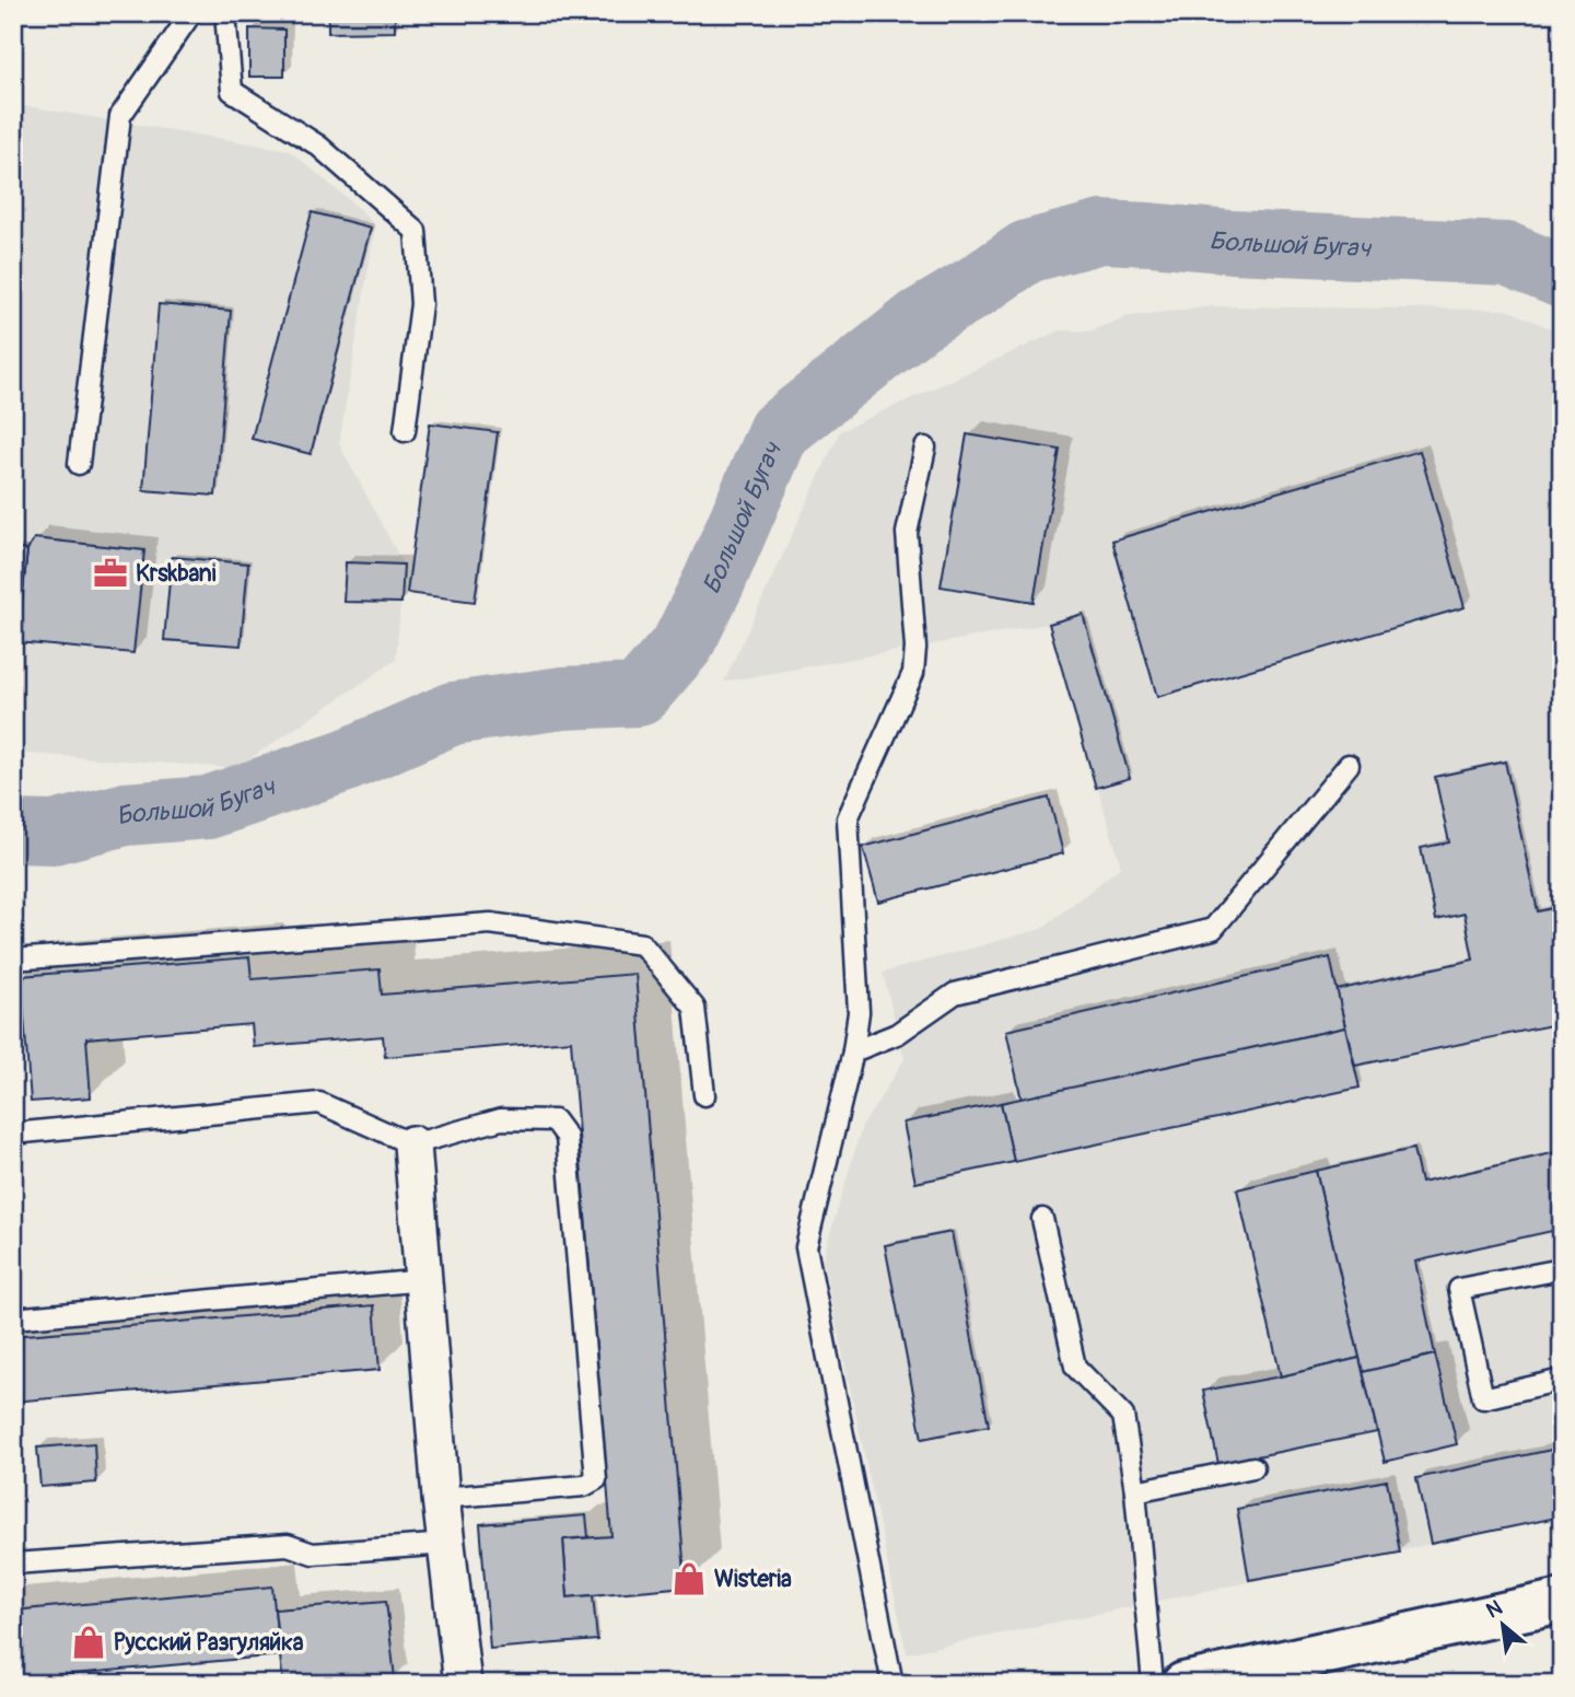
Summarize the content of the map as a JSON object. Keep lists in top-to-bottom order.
{
  "water": ["Большой Бугач"],
  "places": {
    "office": ["Krskbani"],
    "shop": ["Wisteria", "Русский Разгуляйка"]
  },
  "north": "top left"
}
